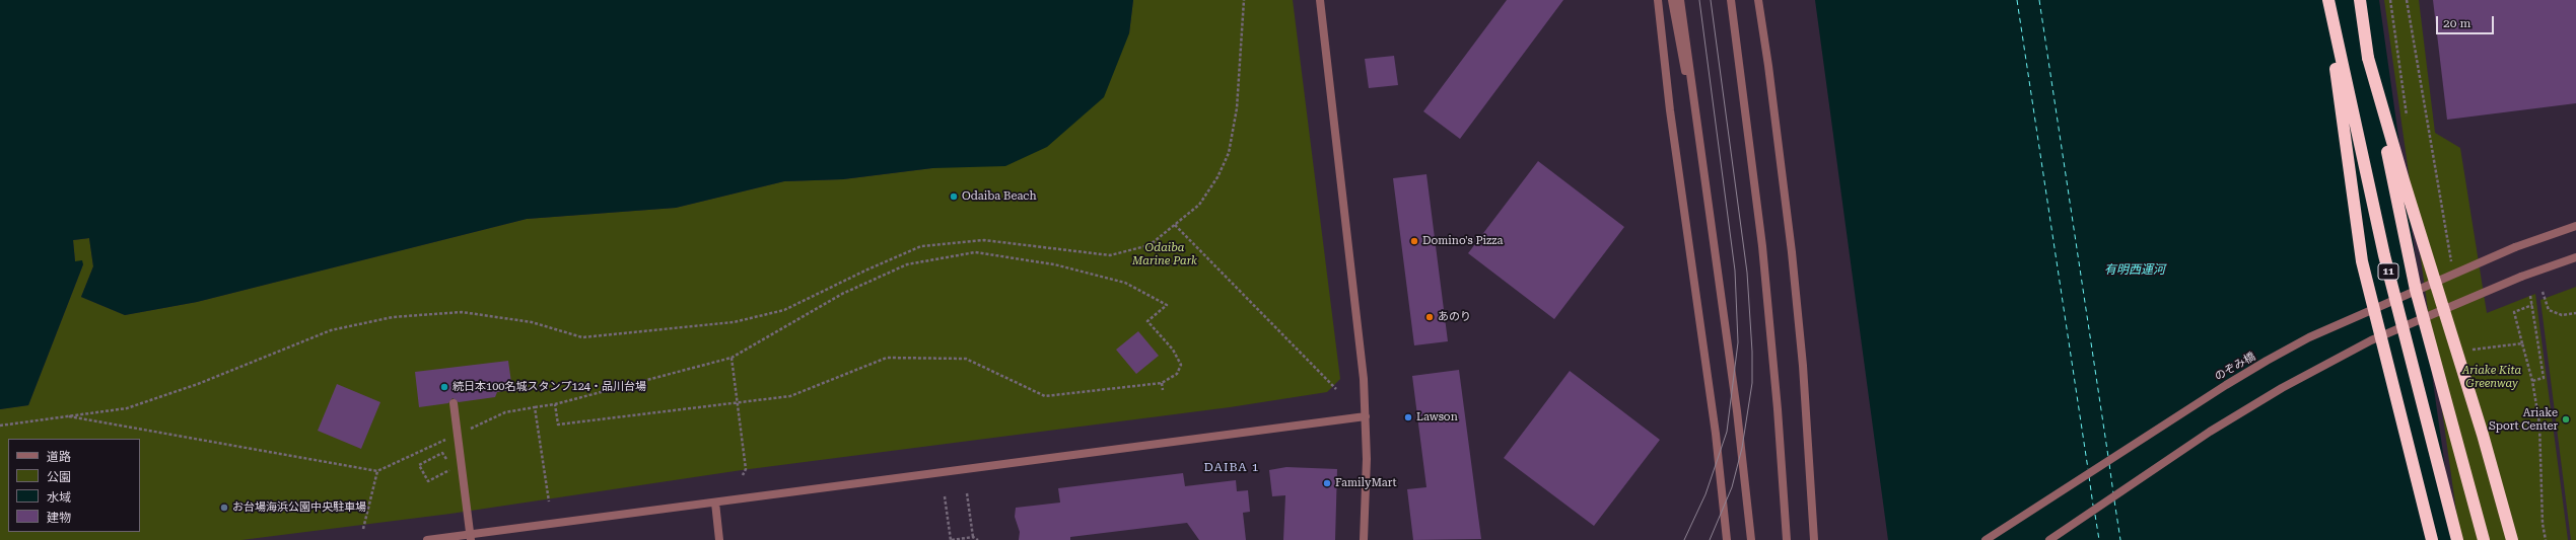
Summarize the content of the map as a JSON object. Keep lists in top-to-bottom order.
{
  "streets": {
    "highway": ["11"],
    "street": ["のぞみ橋"]
  },
  "districts": ["DAIBA 1"],
  "water": ["有明西運河"],
  "parks": ["Odaiba Marine Park", "Ariake Kita Greenway"],
  "places": [
    "Odaiba Beach",
    "Domino's Pizza",
    "あのり",
    "続日本100名城スタンプ124・品川台場",
    "Lawson",
    "Ariake Sport Center",
    "FamilyMart",
    "お台場海浜公園中央駐車場"
  ],
  "legend": [
    "道路",
    "公園",
    "水域",
    "建物"
  ],
  "scale_bar": "20 m"
}
